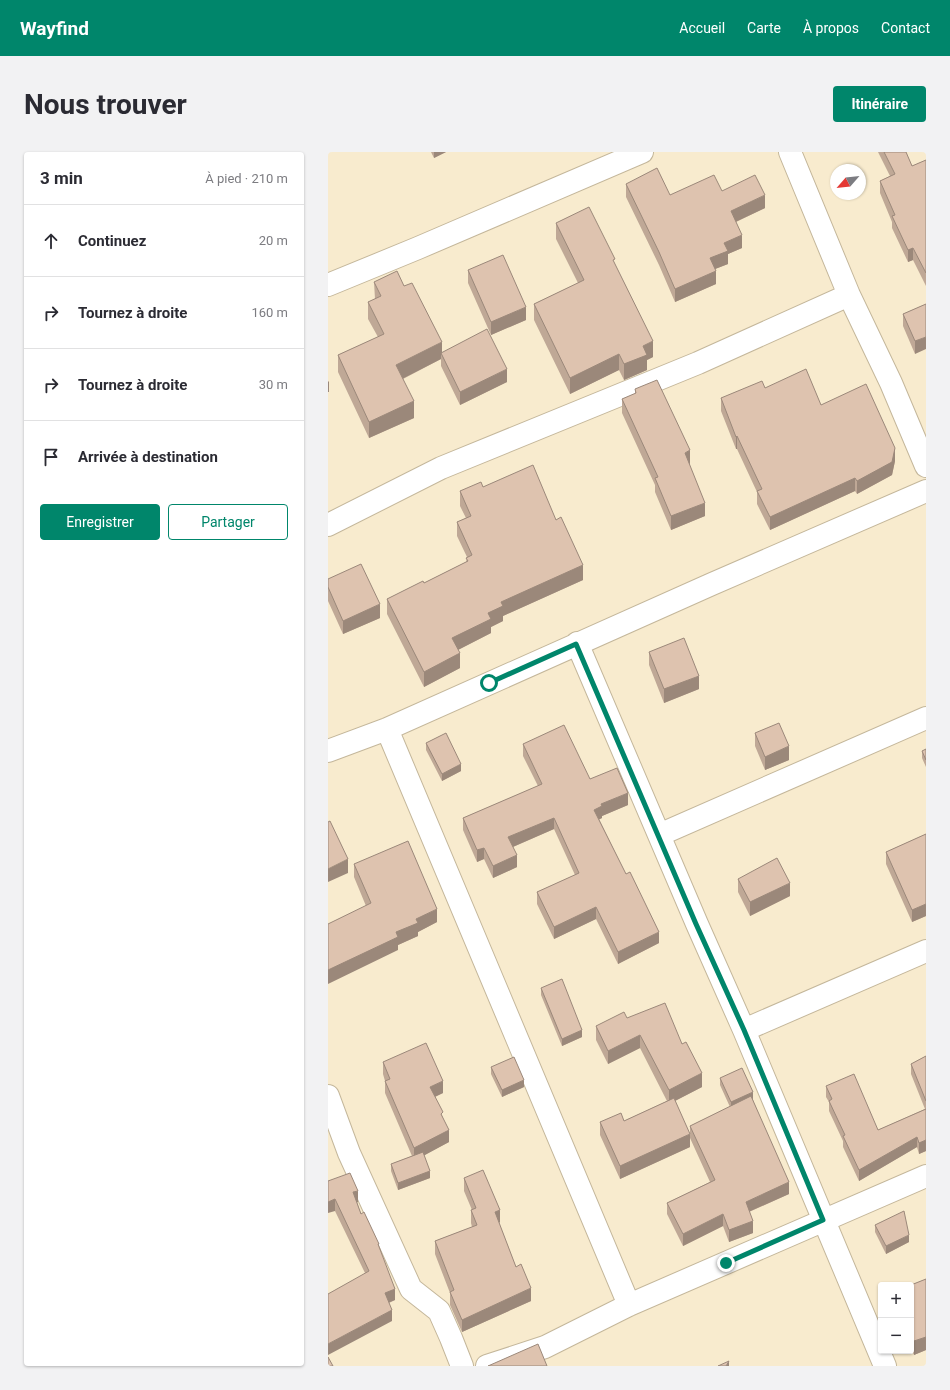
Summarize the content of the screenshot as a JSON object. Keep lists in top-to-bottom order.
{
  "north": "bottom left",
  "page": {
    "header": "Wayfind",
    "nav": [
      "Accueil",
      "Carte",
      "À propos",
      "Contact"
    ],
    "buttons": [
      "Itinéraire",
      ["Enregistrer", "Partager"]
    ],
    "title": "Nous trouver",
    "heading": ["3 min", "À pied · 210 m"],
    "list": [
      ["Continuez", "20 m"],
      ["Tournez à droite", "160 m"],
      ["Tournez à droite", "30 m"],
      "Arrivée à destination"
    ],
    "map_buttons": ["+", "−"]
  }
}
